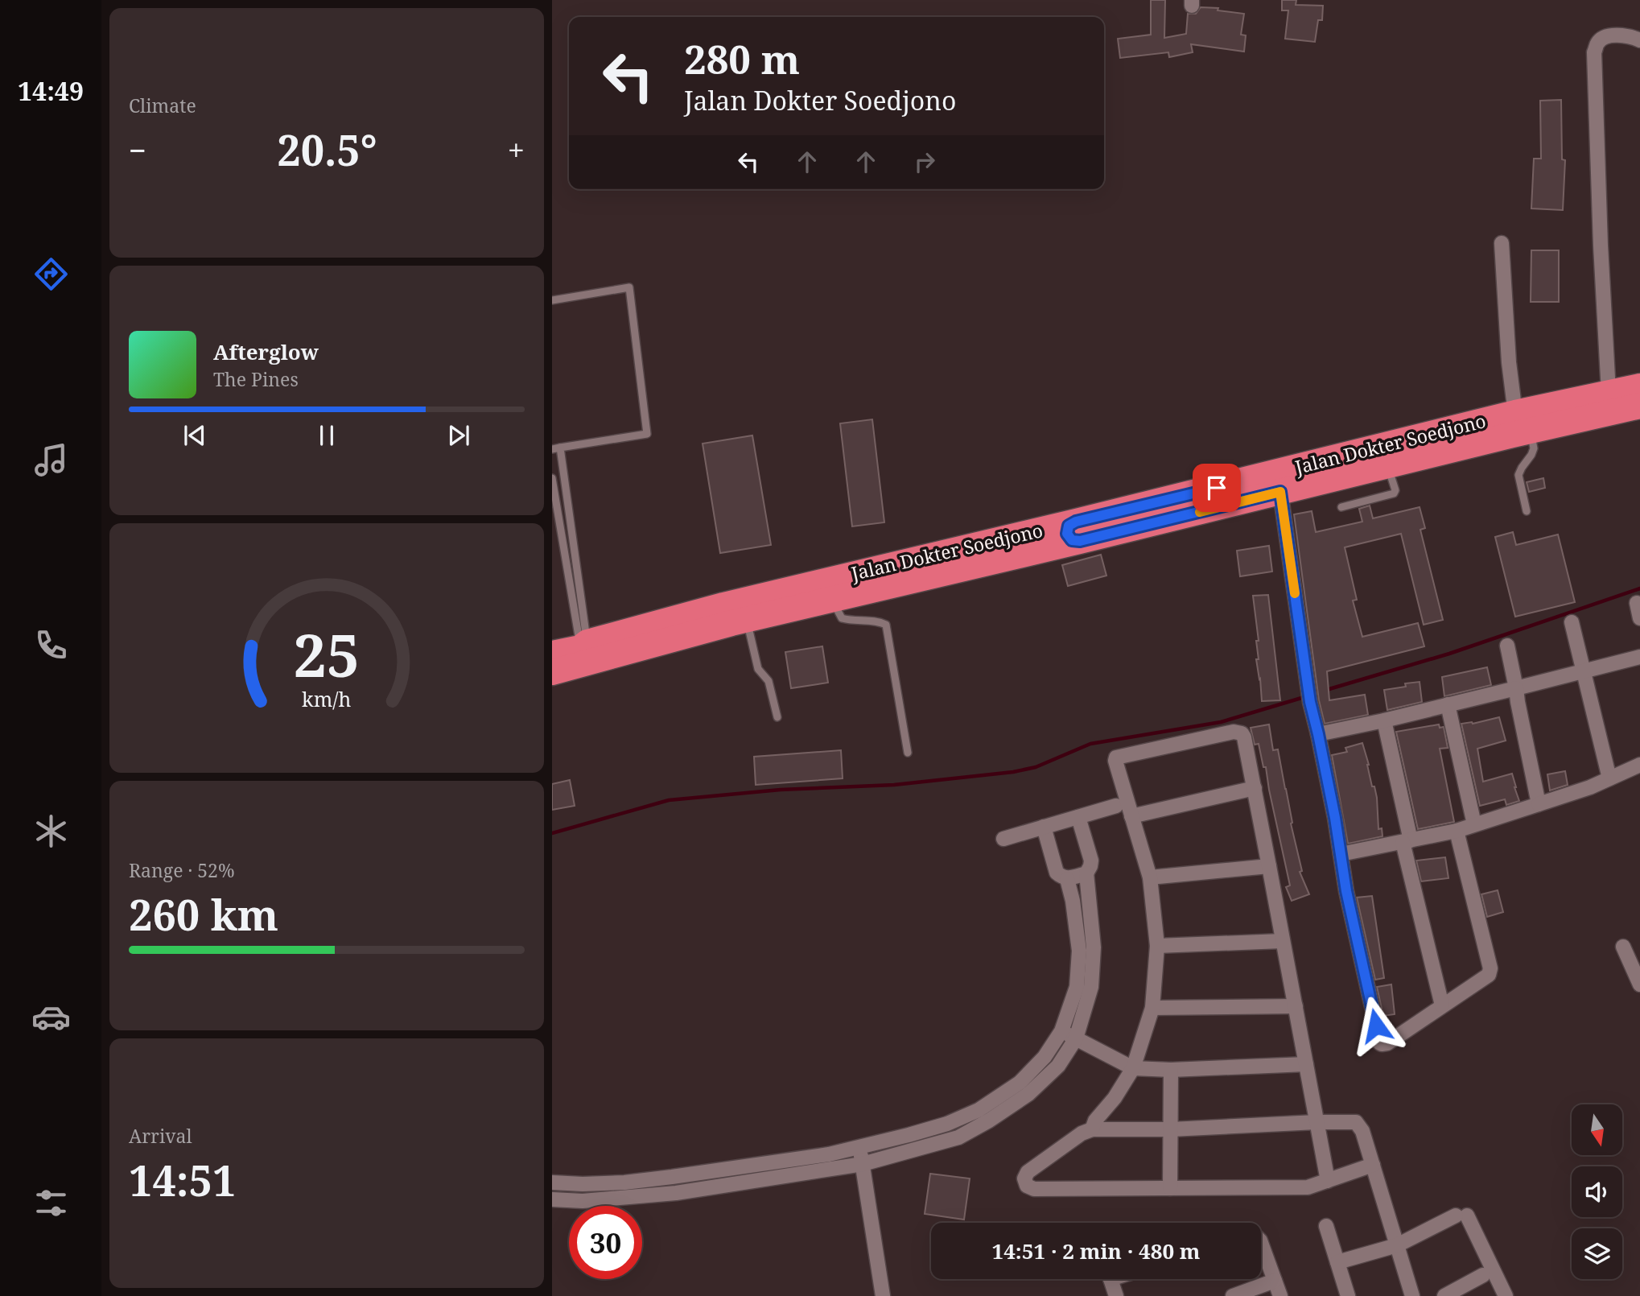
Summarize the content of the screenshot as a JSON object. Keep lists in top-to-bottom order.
{
  "streets": {
    "highway": ["Jalan Dokter Soedjono"]
  },
  "north": "bottom",
  "page": {
    "tabs": "14:49",
    "tile": [
      "Climate",
      ["Range · 52%", "260 km"],
      ["Arrival", "14:51"]
    ],
    "turn": ["280 m", "Jalan Dokter Soedjono"],
    "heat": ["−", "20.5°", "+"],
    "song": ["Afterglow", "The Pines"],
    "limit": "30",
    "trip": "14:51 · 2 min · 480 m",
    "gauge": ["25", "km/h"]
  }
}
